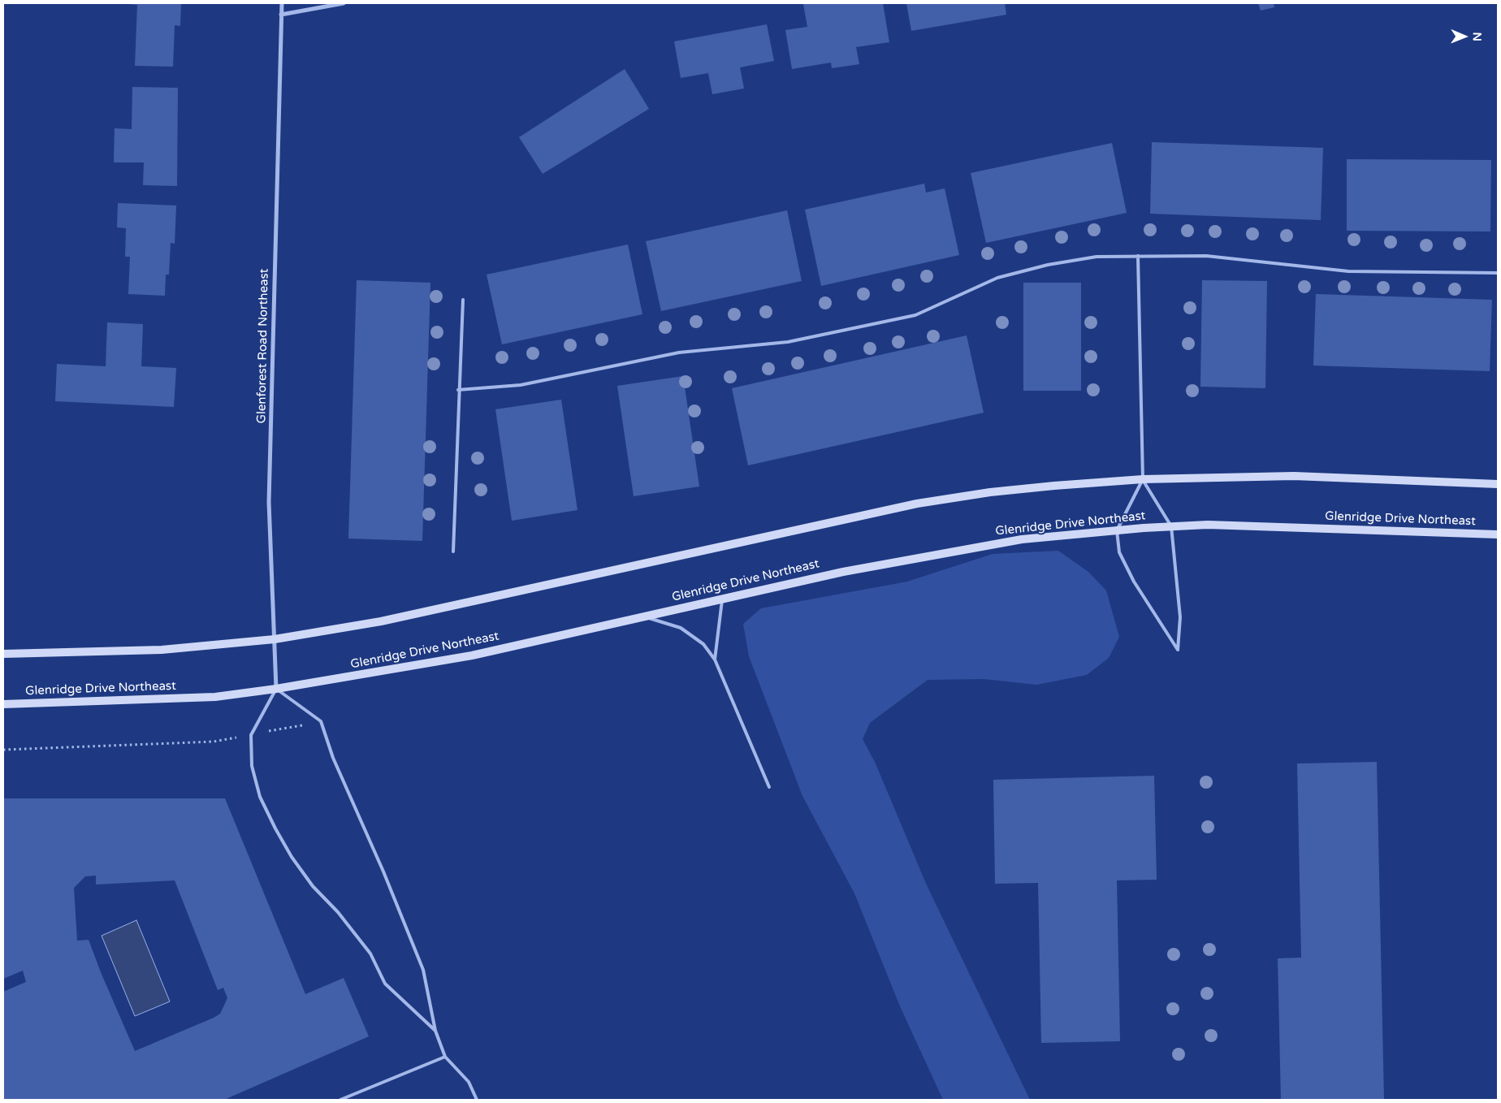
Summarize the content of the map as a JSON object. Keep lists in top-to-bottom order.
{
  "streets": {
    "main road": ["Glenridge Drive Northeast"],
    "street": ["Glenforest Road Northeast"]
  },
  "crossings": [
    ["Glenforest Road Northeast", "Glenridge Drive Northeast"]
  ],
  "north": "right"
}
